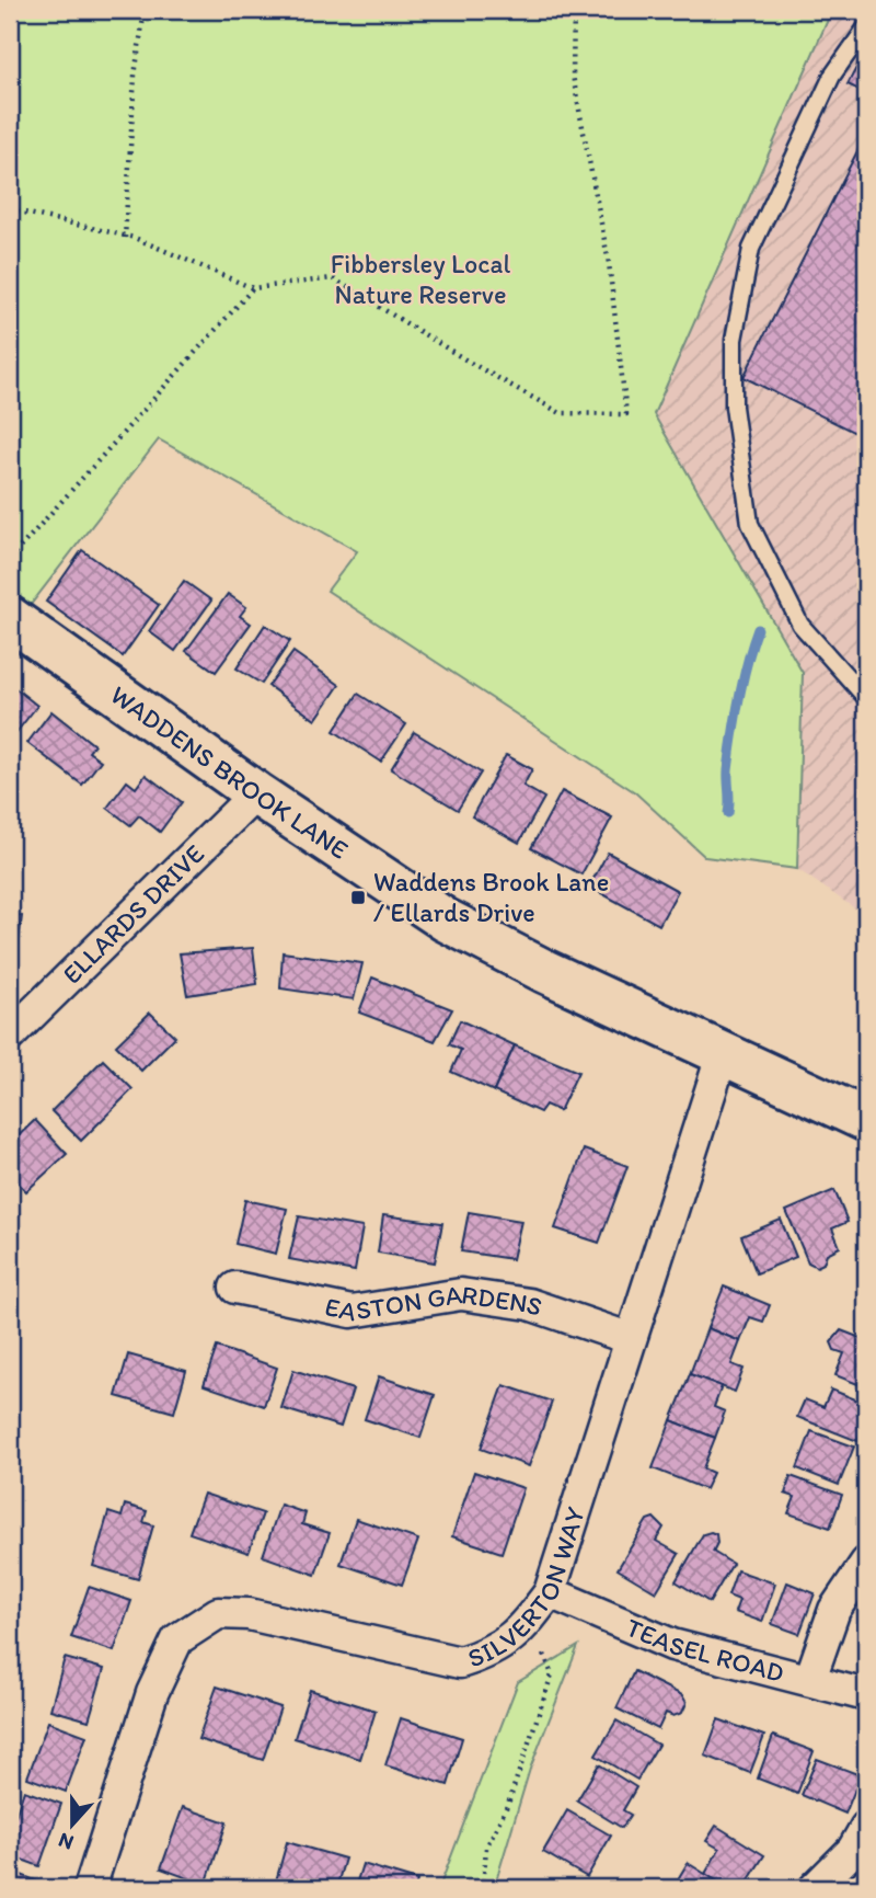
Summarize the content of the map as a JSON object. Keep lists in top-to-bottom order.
{
  "streets": {
    "main road": ["WADDENS BROOK LANE"],
    "street": [
      "ELLARDS DRIVE",
      "EASTON GARDENS",
      "SILVERTON WAY",
      "TEASEL ROAD"
    ]
  },
  "crossings": [
    ["WADDENS BROOK LANE", "ELLARDS DRIVE"],
    ["WADDENS BROOK LANE", "SILVERTON WAY"],
    ["EASTON GARDENS", "SILVERTON WAY"],
    ["SILVERTON WAY", "TEASEL ROAD"]
  ],
  "parks": ["Fibbersley Local Nature Reserve"],
  "places": {
    "transit": ["Waddens Brook Lane / Ellards Drive"]
  },
  "north": "bottom"
}
